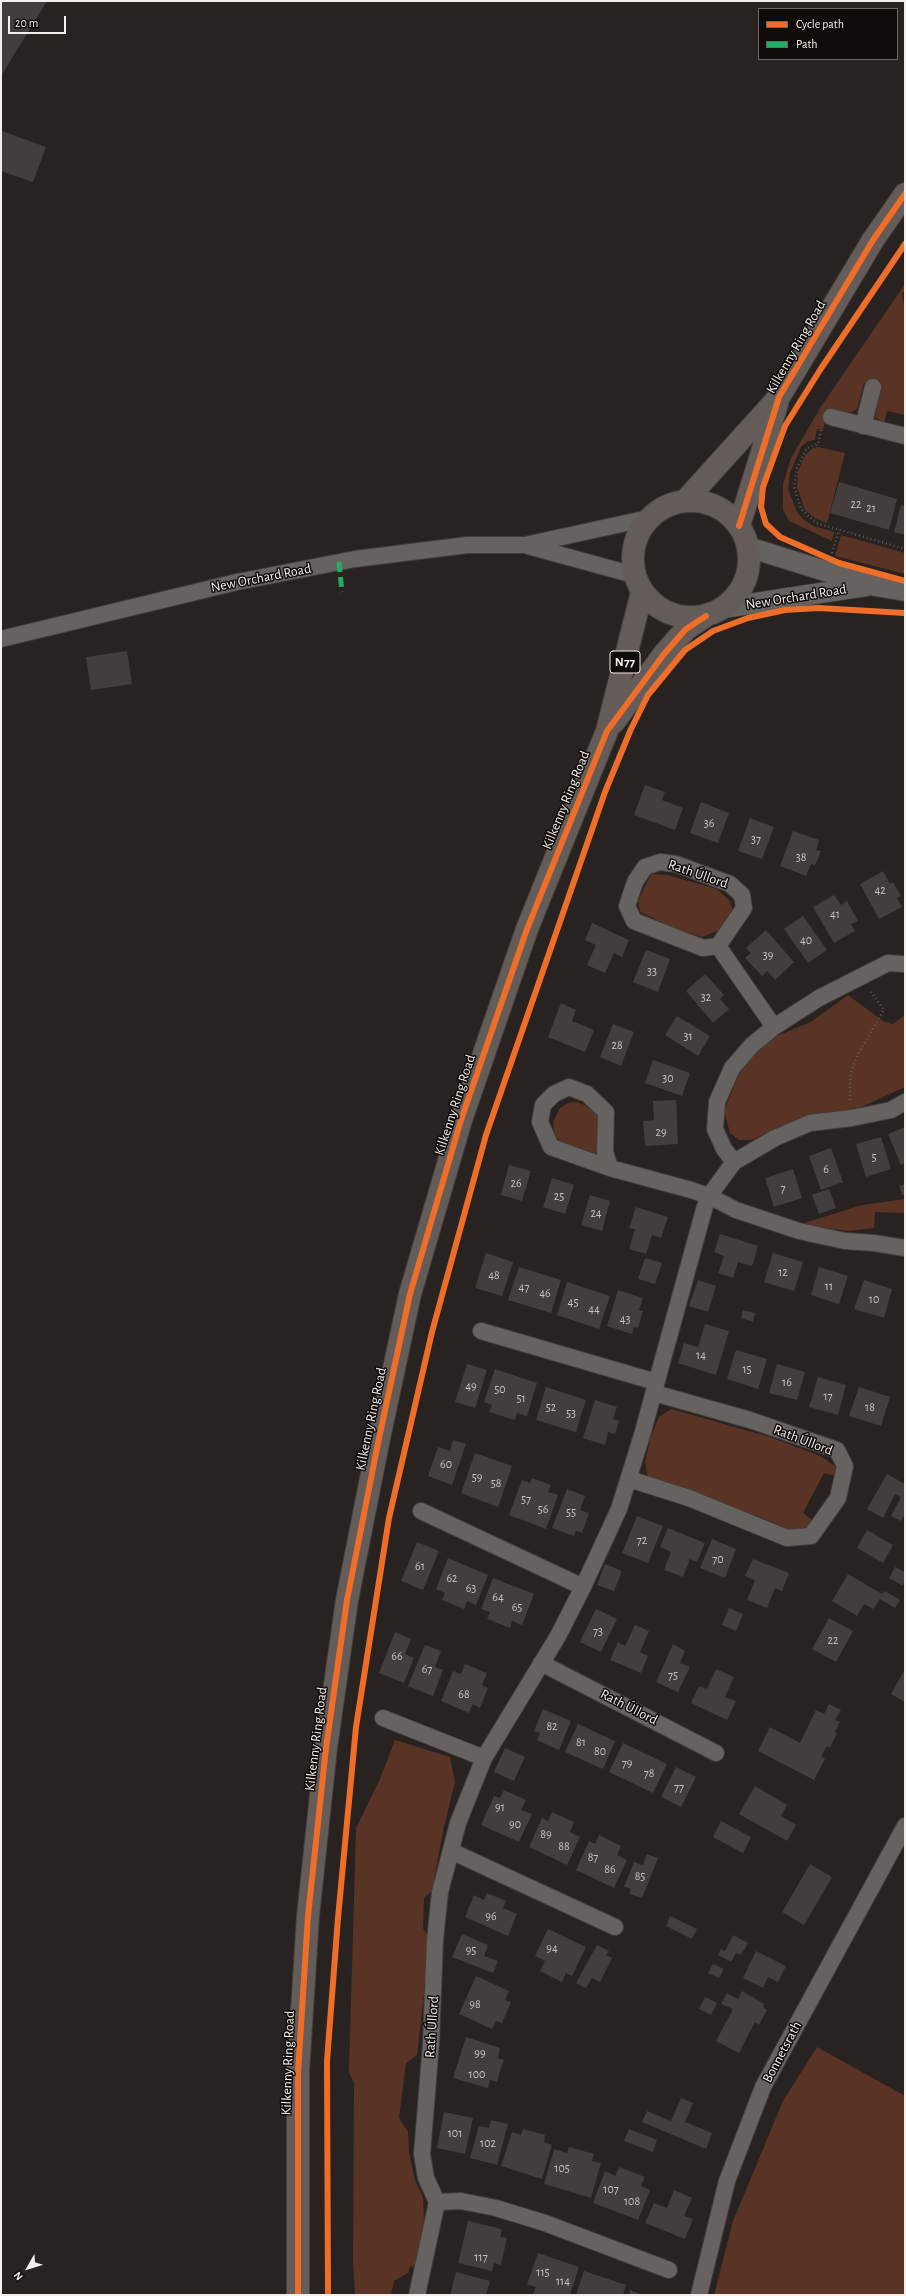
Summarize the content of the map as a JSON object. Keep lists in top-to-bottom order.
{
  "streets": {
    "main road": ["Kilkenny Ring Road", "N77"],
    "street": ["New Orchard Road", "Rath Úllord", "Bonnetsrath"]
  },
  "crossings": [
    ["Kilkenny Ring Road", "New Orchard Road"],
    ["Kilkenny Ring Road", "N77"],
    ["New Orchard Road", "N77"]
  ],
  "house_numbers": [
    "22",
    "21",
    "36",
    "37",
    "38",
    "42",
    "41",
    "40",
    "39",
    "33",
    "32",
    "31",
    "28",
    "30",
    "29",
    "5",
    "6",
    "26",
    "7",
    "25",
    "24",
    "12",
    "48",
    "11",
    "47",
    "46",
    "10",
    "45",
    "44",
    "43",
    "14",
    "15",
    "16",
    "49",
    "50",
    "17",
    "51",
    "52",
    "18",
    "53",
    "60",
    "59",
    "58",
    "57",
    "56",
    "55",
    "72",
    "70",
    "61",
    "62",
    "63",
    "64",
    "65",
    "73",
    "22",
    "66",
    "67",
    "75",
    "68",
    "82",
    "81",
    "80",
    "79",
    "78",
    "77",
    "91",
    "90",
    "89",
    "88",
    "87",
    "86",
    "85",
    "96",
    "94",
    "95",
    "98",
    "99",
    "100",
    "101",
    "102",
    "105",
    "107",
    "108",
    "117",
    "115",
    "114"
  ],
  "legend": ["Cycle path", "Path"],
  "scale_bar": "20 m",
  "north": "bottom left"
}
